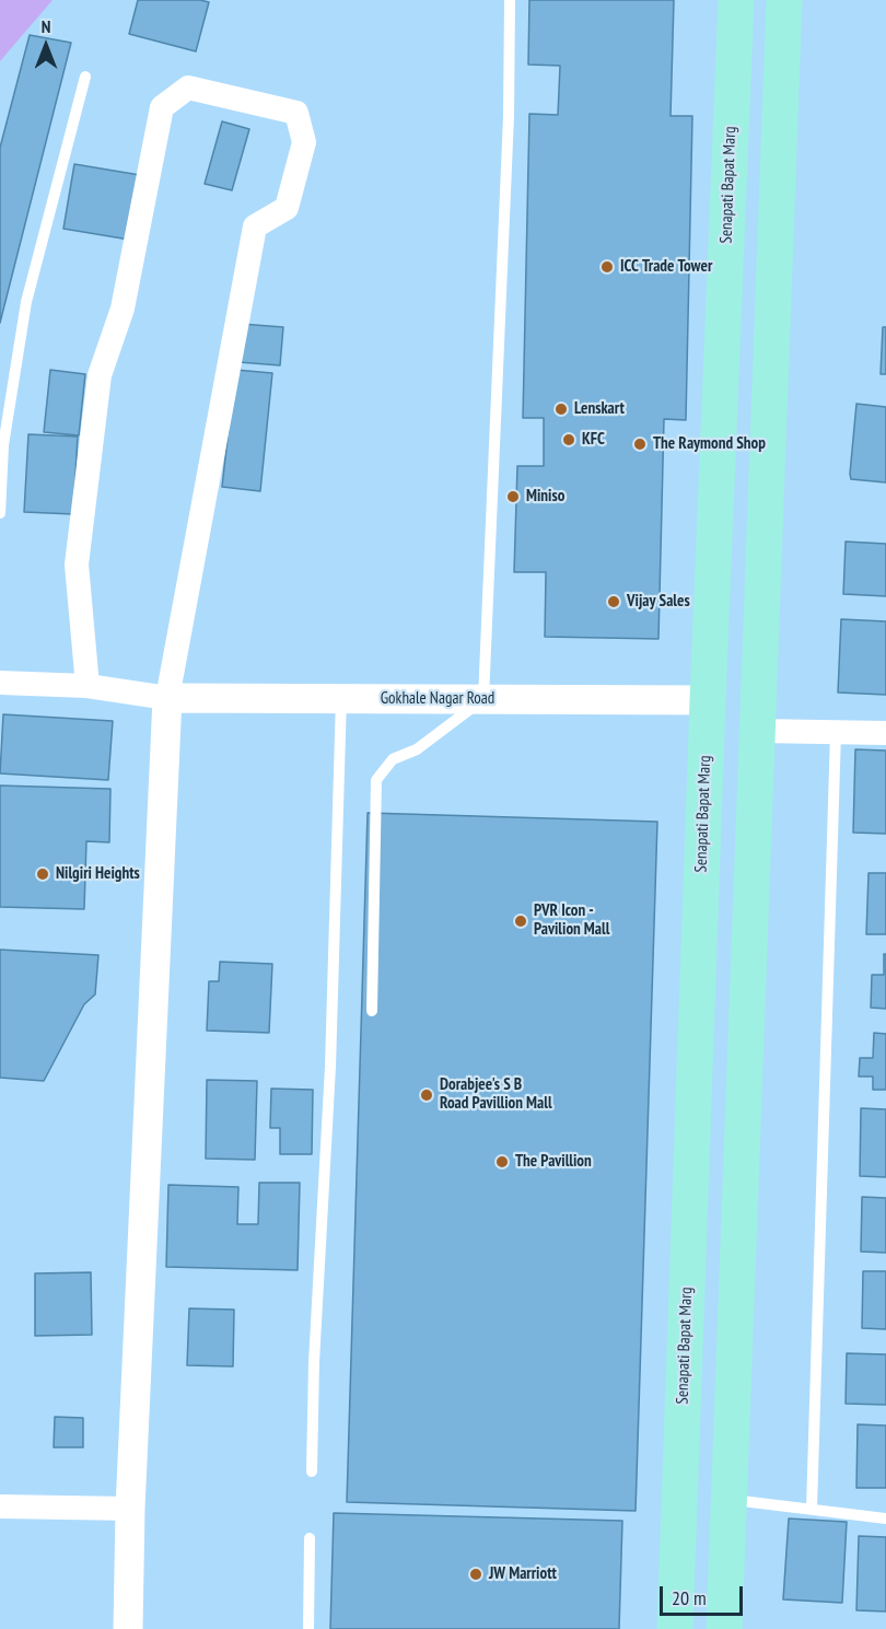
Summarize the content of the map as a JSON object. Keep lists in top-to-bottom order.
{
  "streets": {
    "main road": ["Senapati Bapat Marg"],
    "street": ["Gokhale Nagar Road"]
  },
  "crossings": [
    ["Senapati Bapat Marg", "Gokhale Nagar Road"]
  ],
  "places": [
    "ICC Trade Tower",
    "Lenskart",
    "KFC",
    "The Raymond Shop",
    "Miniso",
    "Vijay Sales",
    "Nilgiri Heights",
    "PVR Icon - Pavilion Mall",
    "Dorabjee's S B Road Pavillion Mall",
    "The Pavillion",
    "JW Marriott"
  ],
  "scale_bar": "20 m",
  "north": "top"
}
